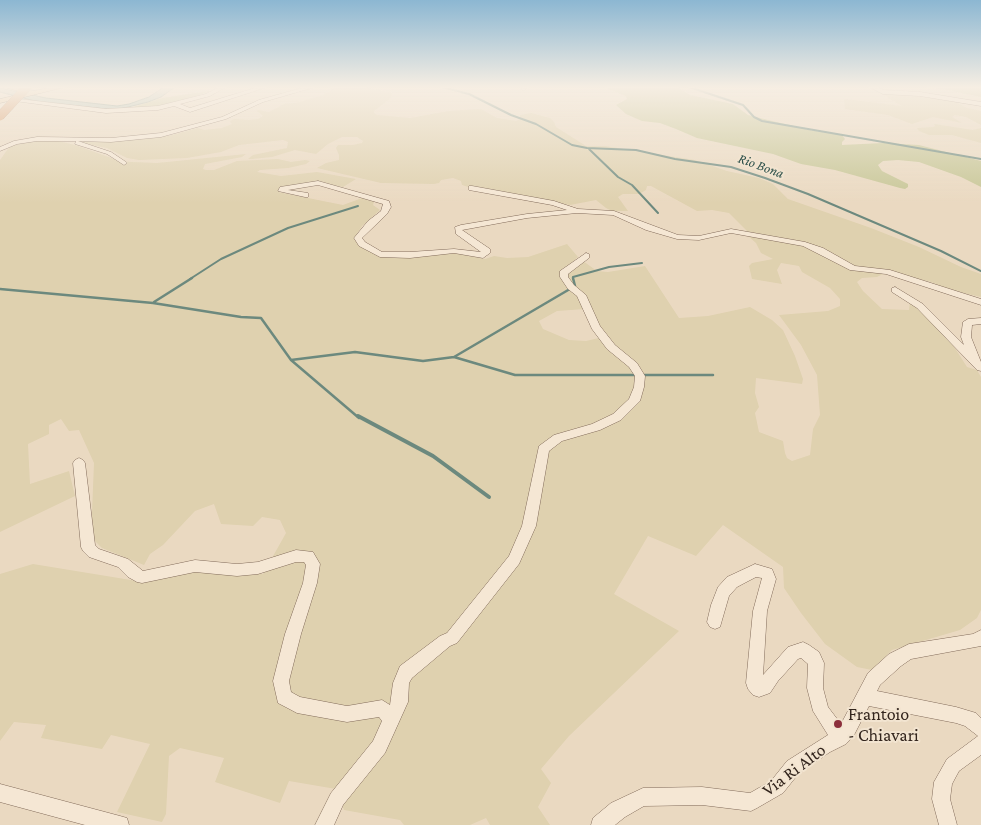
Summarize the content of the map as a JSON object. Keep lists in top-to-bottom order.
{
  "streets": {
    "street": ["Via Ri Alto"]
  },
  "water": ["Rio Bona"],
  "places": ["Frantoio - Chiavari"]
}
